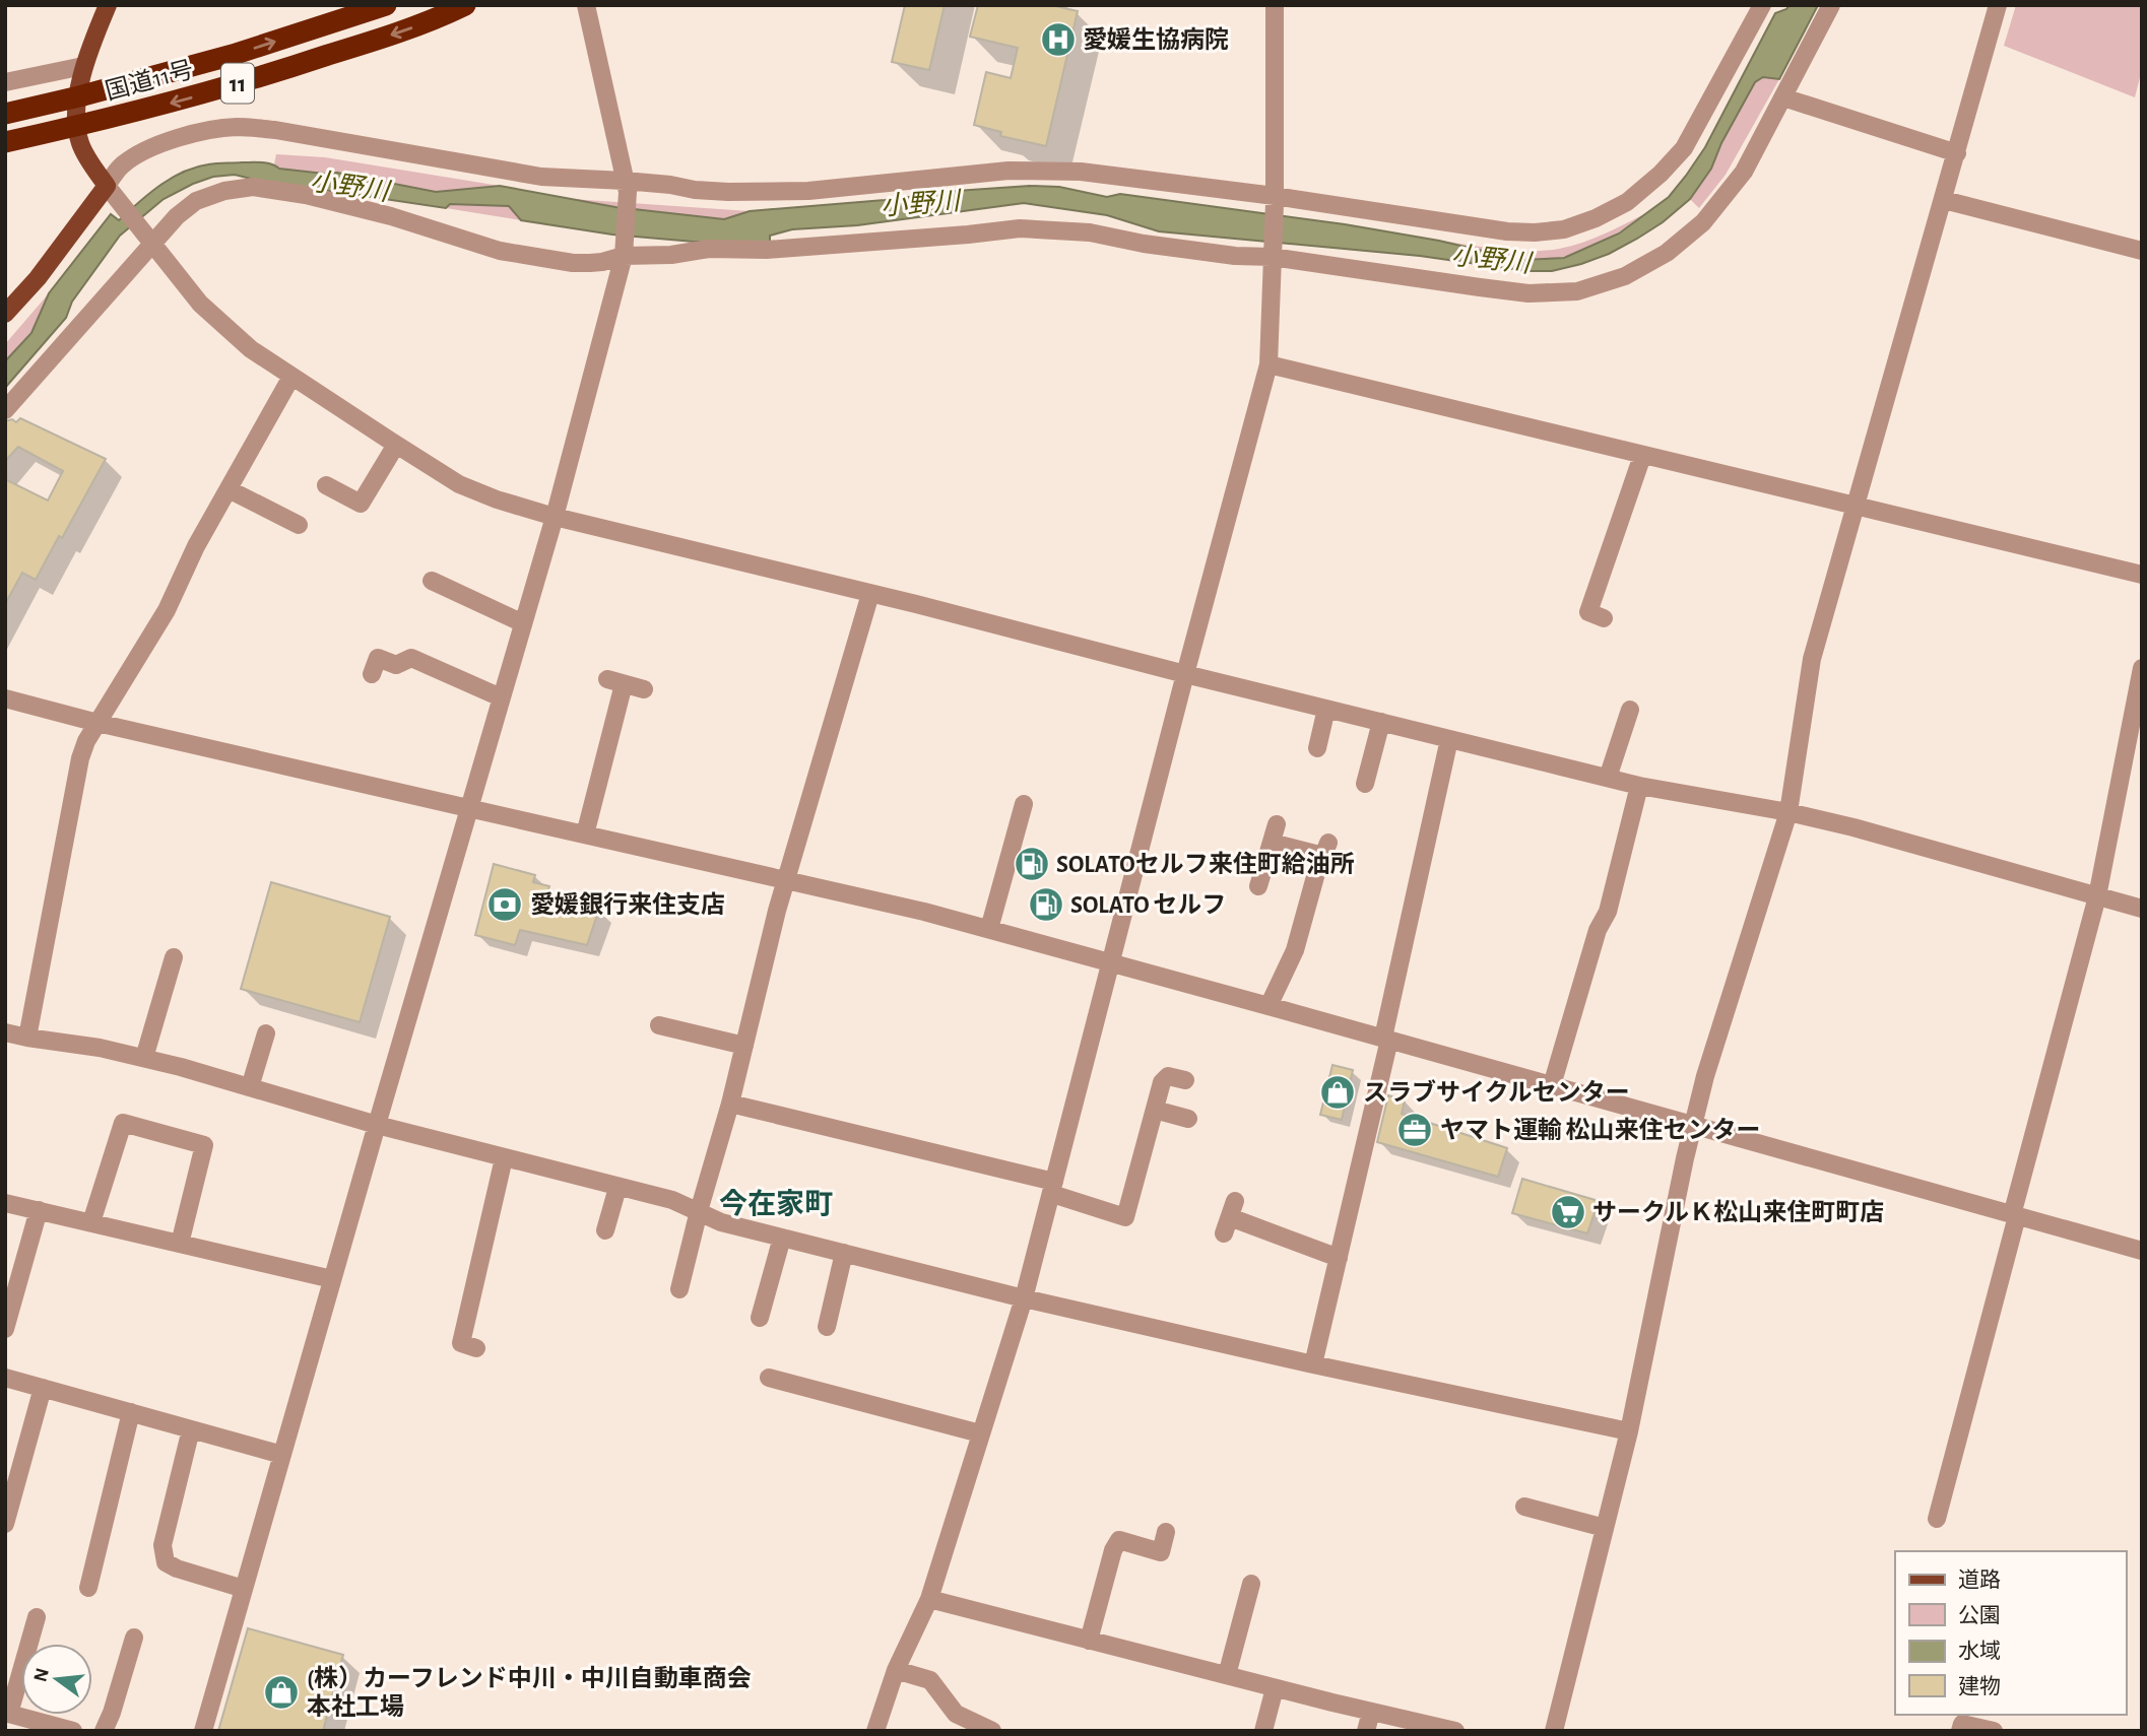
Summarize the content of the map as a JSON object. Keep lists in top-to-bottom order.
{
  "streets": {
    "highway": ["国道11号", "11"]
  },
  "districts": ["今在家町"],
  "water": ["小野川"],
  "places": {
    "hospital": ["愛媛生協病院"],
    "fuel station": ["SOLATOセルフ来住町給油所", "SOLATO セルフ"],
    "bank": ["愛媛銀行来住支店"],
    "shop": ["スラブサイクルセンター", "(株）カーフレンド中川・中川自動車商会 本社工場"],
    "office": ["ヤマト運輸 松山来住センター"],
    "supermarket": ["サークルＫ松山来住町町店"]
  },
  "legend": [
    "道路",
    "公園",
    "水域",
    "建物"
  ],
  "north": "left"
}
